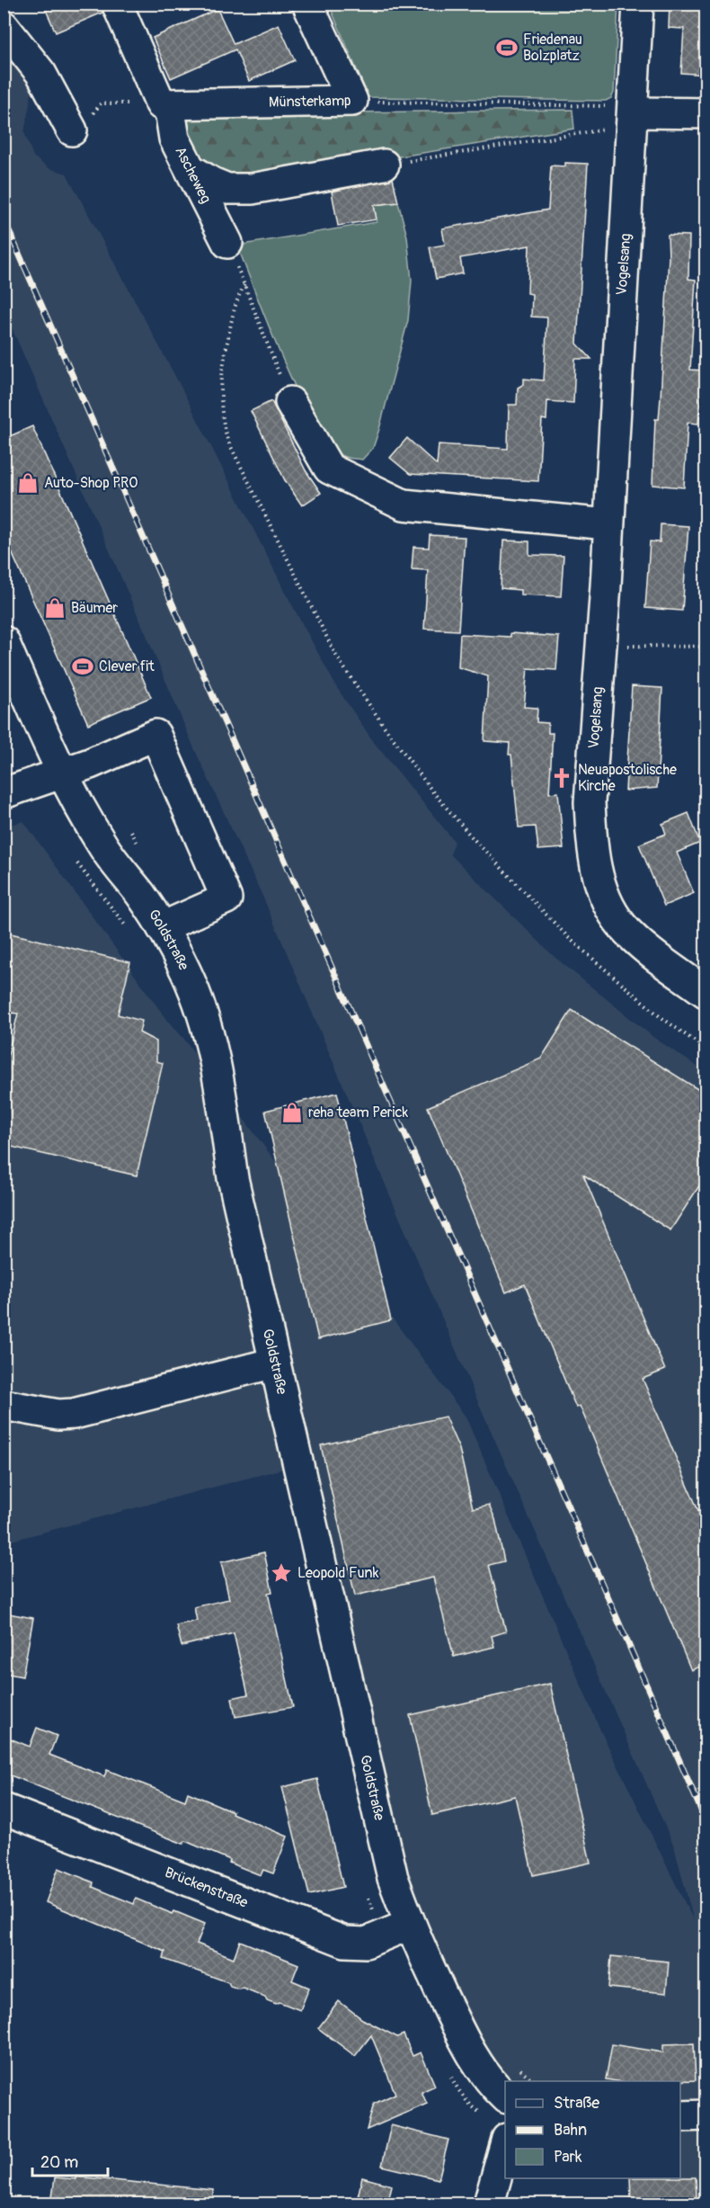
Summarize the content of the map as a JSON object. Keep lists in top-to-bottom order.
{
  "streets": {
    "street": [
      "Münsterkamp",
      "Ascheweg",
      "Vogelsang",
      "Goldstraße",
      "Brückenstraße"
    ]
  },
  "crossings": [
    ["Münsterkamp", "Ascheweg"],
    ["Goldstraße", "Brückenstraße"]
  ],
  "places": {
    "sports": ["Friedenau Bolzplatz", "Clever fit"],
    "shop": ["Auto-Shop PRO", "Bäumer", "reha team Perick"],
    "church": ["Neuapostolische Kirche"],
    "place": ["Leopold Funk"]
  },
  "legend": ["Straße", "Bahn", "Park"],
  "scale_bar": "20 m"
}
